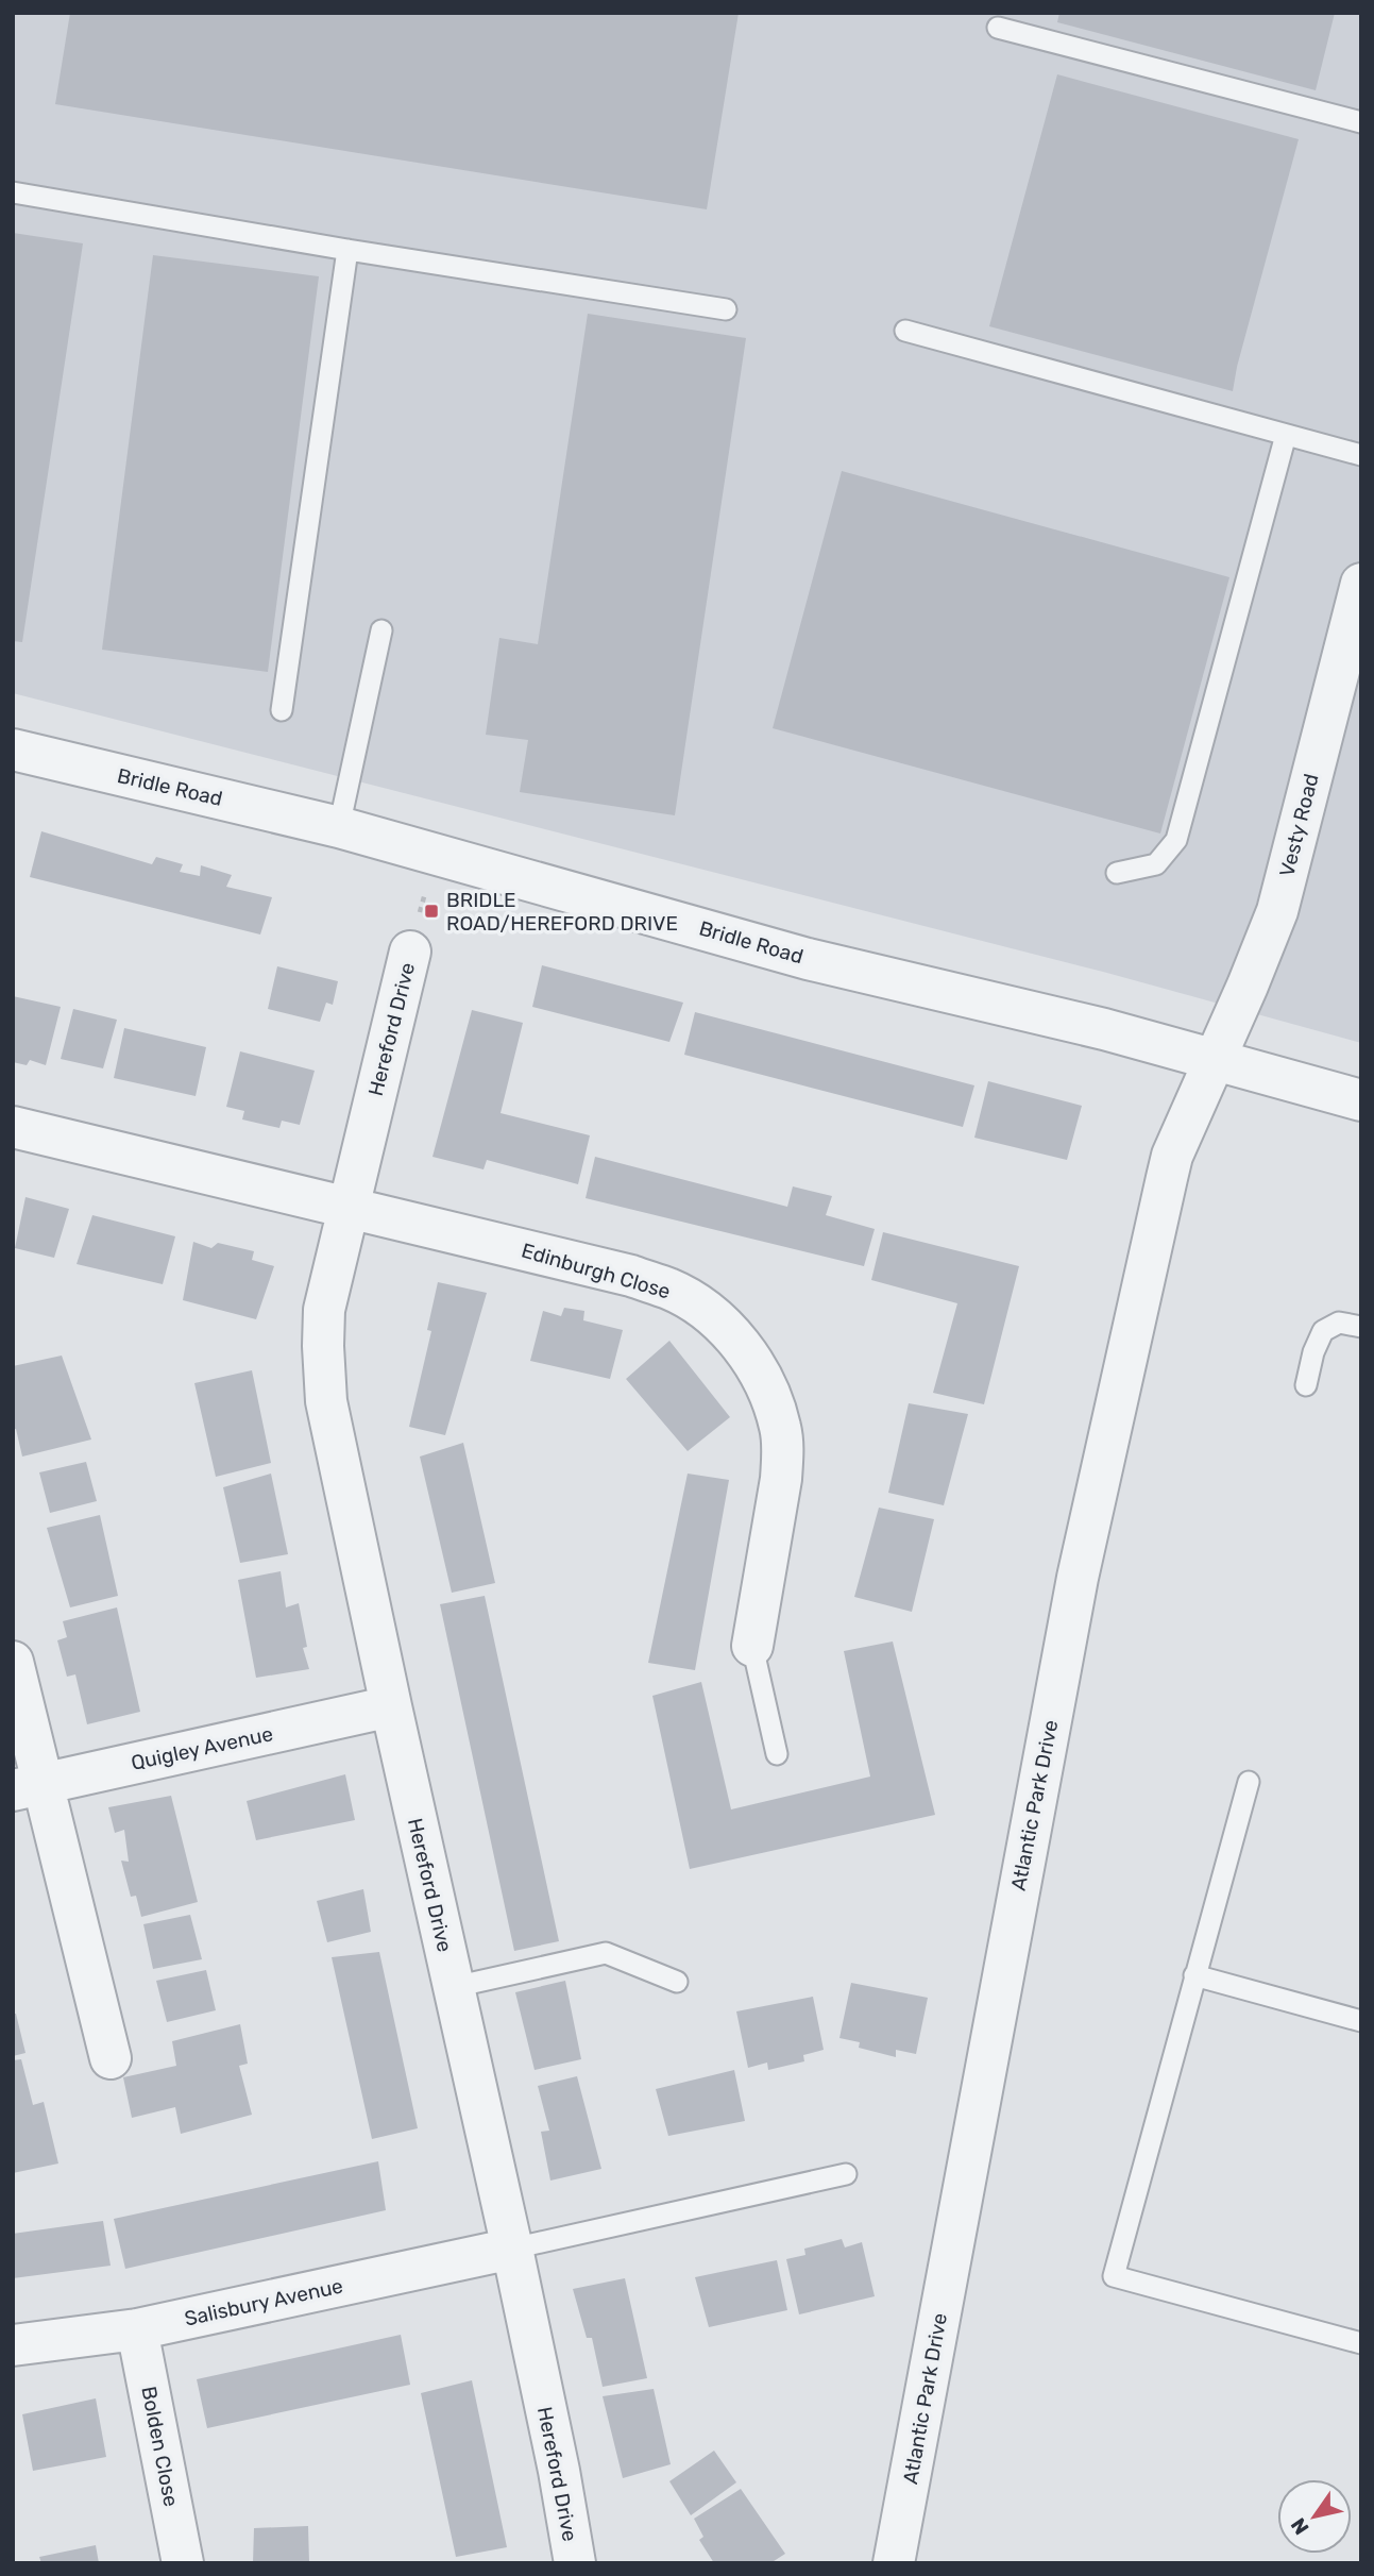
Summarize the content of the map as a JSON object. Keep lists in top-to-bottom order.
{
  "streets": {
    "street": [
      "Bridle Road",
      "Vesty Road",
      "Hereford Drive",
      "Edinburgh Close",
      "Quigley Avenue",
      "Atlantic Park Drive",
      "Salisbury Avenue",
      "Bolden Close"
    ]
  },
  "crossings": [
    ["Bridle Road", "Vesty Road"],
    ["Bridle Road", "Hereford Drive"],
    ["Bridle Road", "Atlantic Park Drive"],
    ["Vesty Road", "Atlantic Park Drive"],
    ["Hereford Drive", "Edinburgh Close"],
    ["Hereford Drive", "Quigley Avenue"],
    ["Hereford Drive", "Salisbury Avenue"],
    ["Salisbury Avenue", "Bolden Close"]
  ],
  "places": {
    "transit": ["BRIDLE ROAD/HEREFORD DRIVE"]
  },
  "north": "bottom left"
}
